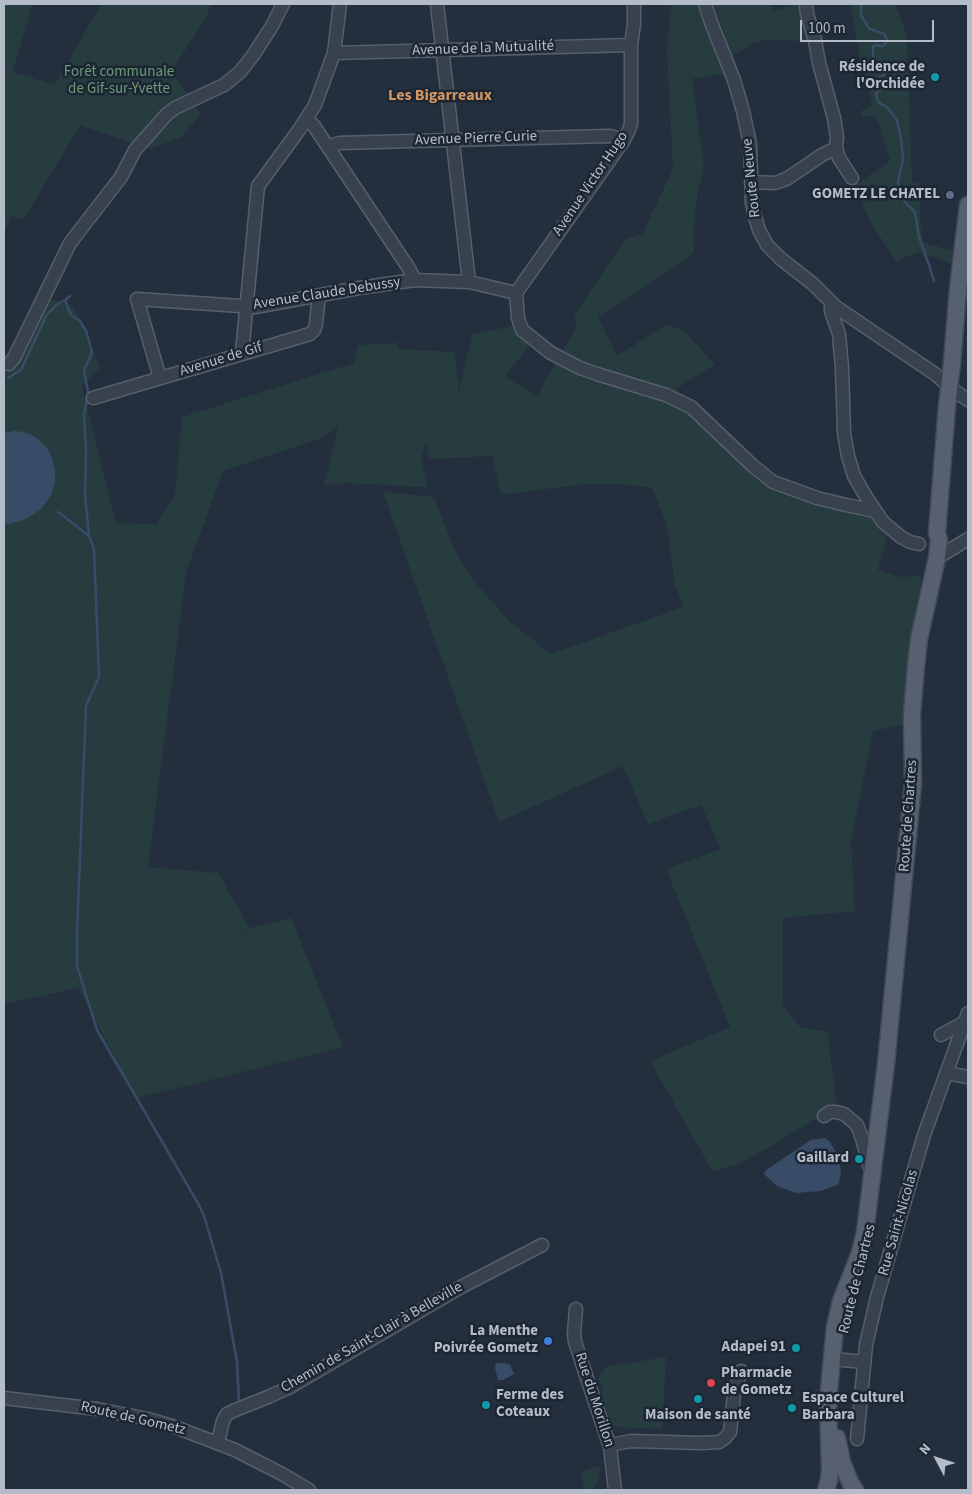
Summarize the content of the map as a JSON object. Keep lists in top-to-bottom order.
{
  "streets": {
    "main road": ["Route de Chartres"],
    "street": [
      "Avenue de la Mutualité",
      "Avenue Pierre Curie",
      "Route Neuve",
      "Avenue Victor Hugo",
      "Avenue Claude Debussy",
      "Avenue de Gif",
      "Rue Saint-Nicolas",
      "Chemin de Saint-Clair à Belleville",
      "Rue du Morillon",
      "Route de Gometz"
    ]
  },
  "crossings": [
    ["Avenue de la Mutualité", "Avenue Victor Hugo"],
    ["Avenue Pierre Curie", "Avenue Victor Hugo"],
    ["Route Neuve", "Route de Chartres"],
    ["Avenue Victor Hugo", "Avenue Claude Debussy"],
    ["Avenue Claude Debussy", "Avenue de Gif"],
    ["Chemin de Saint-Clair à Belleville", "Route de Gometz"]
  ],
  "districts": ["Les Bigarreaux"],
  "parks": ["Forêt communale de Gif-sur-Yvette"],
  "places": [
    "Résidence de l'Orchidée",
    "GOMETZ LE CHATEL",
    "Gaillard",
    "La Menthe Poivrée Gometz",
    "Adapei 91",
    "Pharmacie de Gometz",
    "Maison de santé",
    "Ferme des Coteaux",
    "Espace Culturel Barbara"
  ],
  "scale_bar": "100 m",
  "north": "top left"
}
